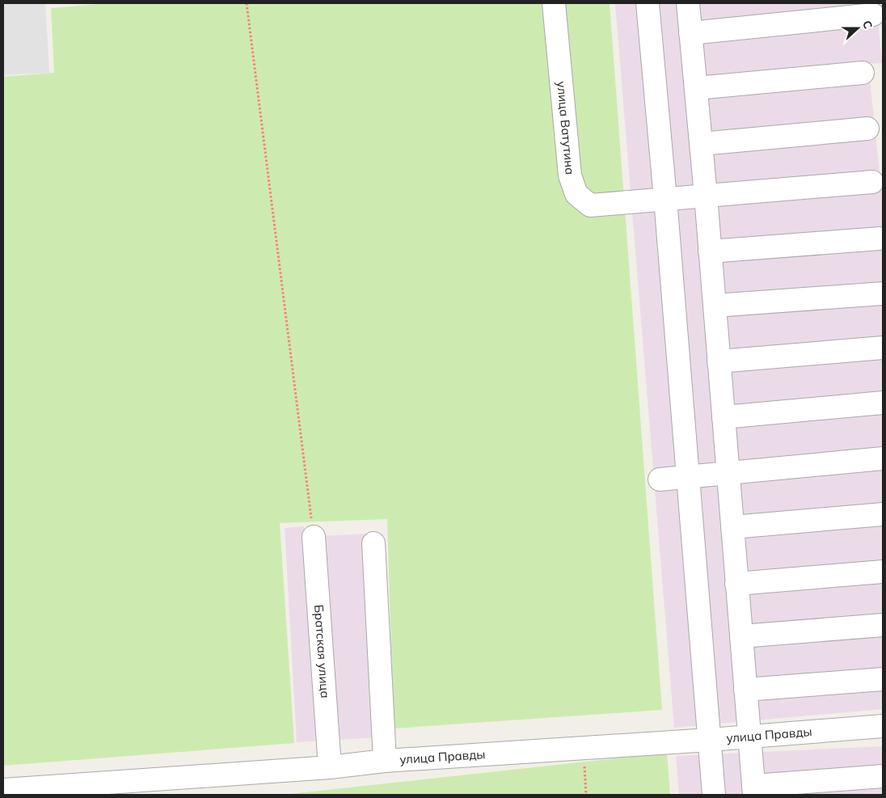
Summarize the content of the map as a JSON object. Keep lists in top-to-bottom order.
{
  "streets": {
    "street": ["улица Ватутина", "Братская улица", "улица Правды"]
  },
  "crossings": [
    ["Братская улица", "улица Правды"]
  ],
  "north": "right"
}
